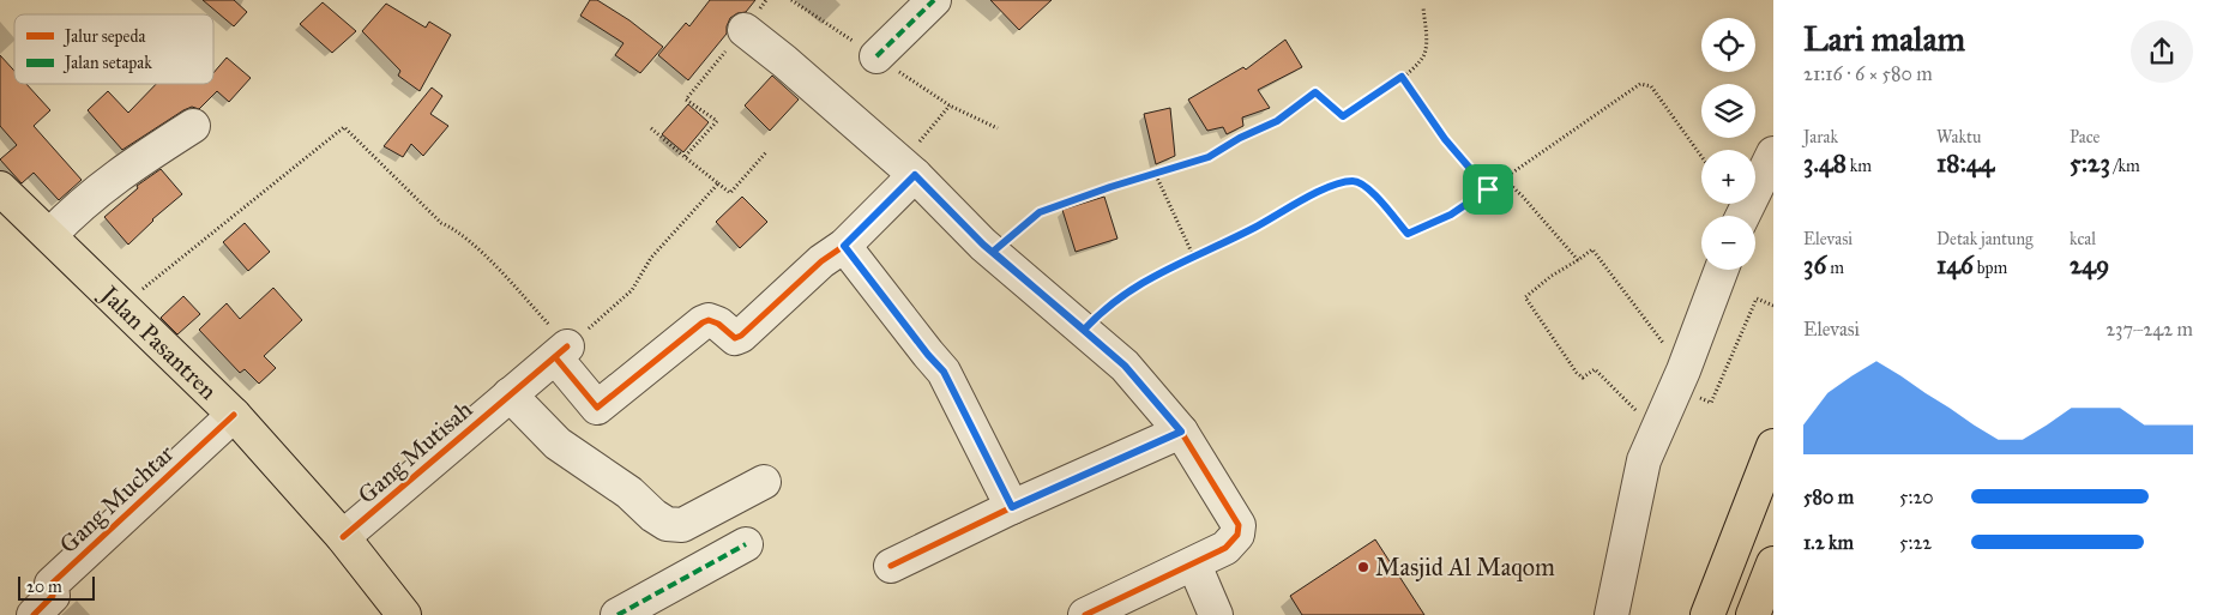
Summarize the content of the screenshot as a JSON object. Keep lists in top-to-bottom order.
{
  "streets": {
    "main road": ["Jalan Pasantren"],
    "street": ["Gang Mutisah", "Gang Muchtar"]
  },
  "crossings": [
    ["Jalan Pasantren", "Gang Mutisah"],
    ["Jalan Pasantren", "Gang Muchtar"]
  ],
  "places": ["Masjid Al Maqom"],
  "legend": ["Jalur sepeda", "Jalan setapak"],
  "scale_bar": "20 m",
  "page": {
    "heading": ["Lari malam", "21:16 · 6 × 580 m"],
    "map_buttons": ["+", "−"],
    "stats": [
      ["Jarak", "3.48 km"],
      ["Waktu", "18:44"],
      ["Pace", "5:23 /km"],
      ["Elevasi", "36 m"],
      ["Detak jantung", "146 bpm"],
      ["kcal", "249"]
    ],
    "chart": ["Elevasi", "237–242 m"],
    "list": [
      {
        "name": "580 m",
        "note": "5:20"
      },
      {
        "name": "1.2 km",
        "note": "5:22"
      }
    ],
    "scale": "20 m"
  }
}
